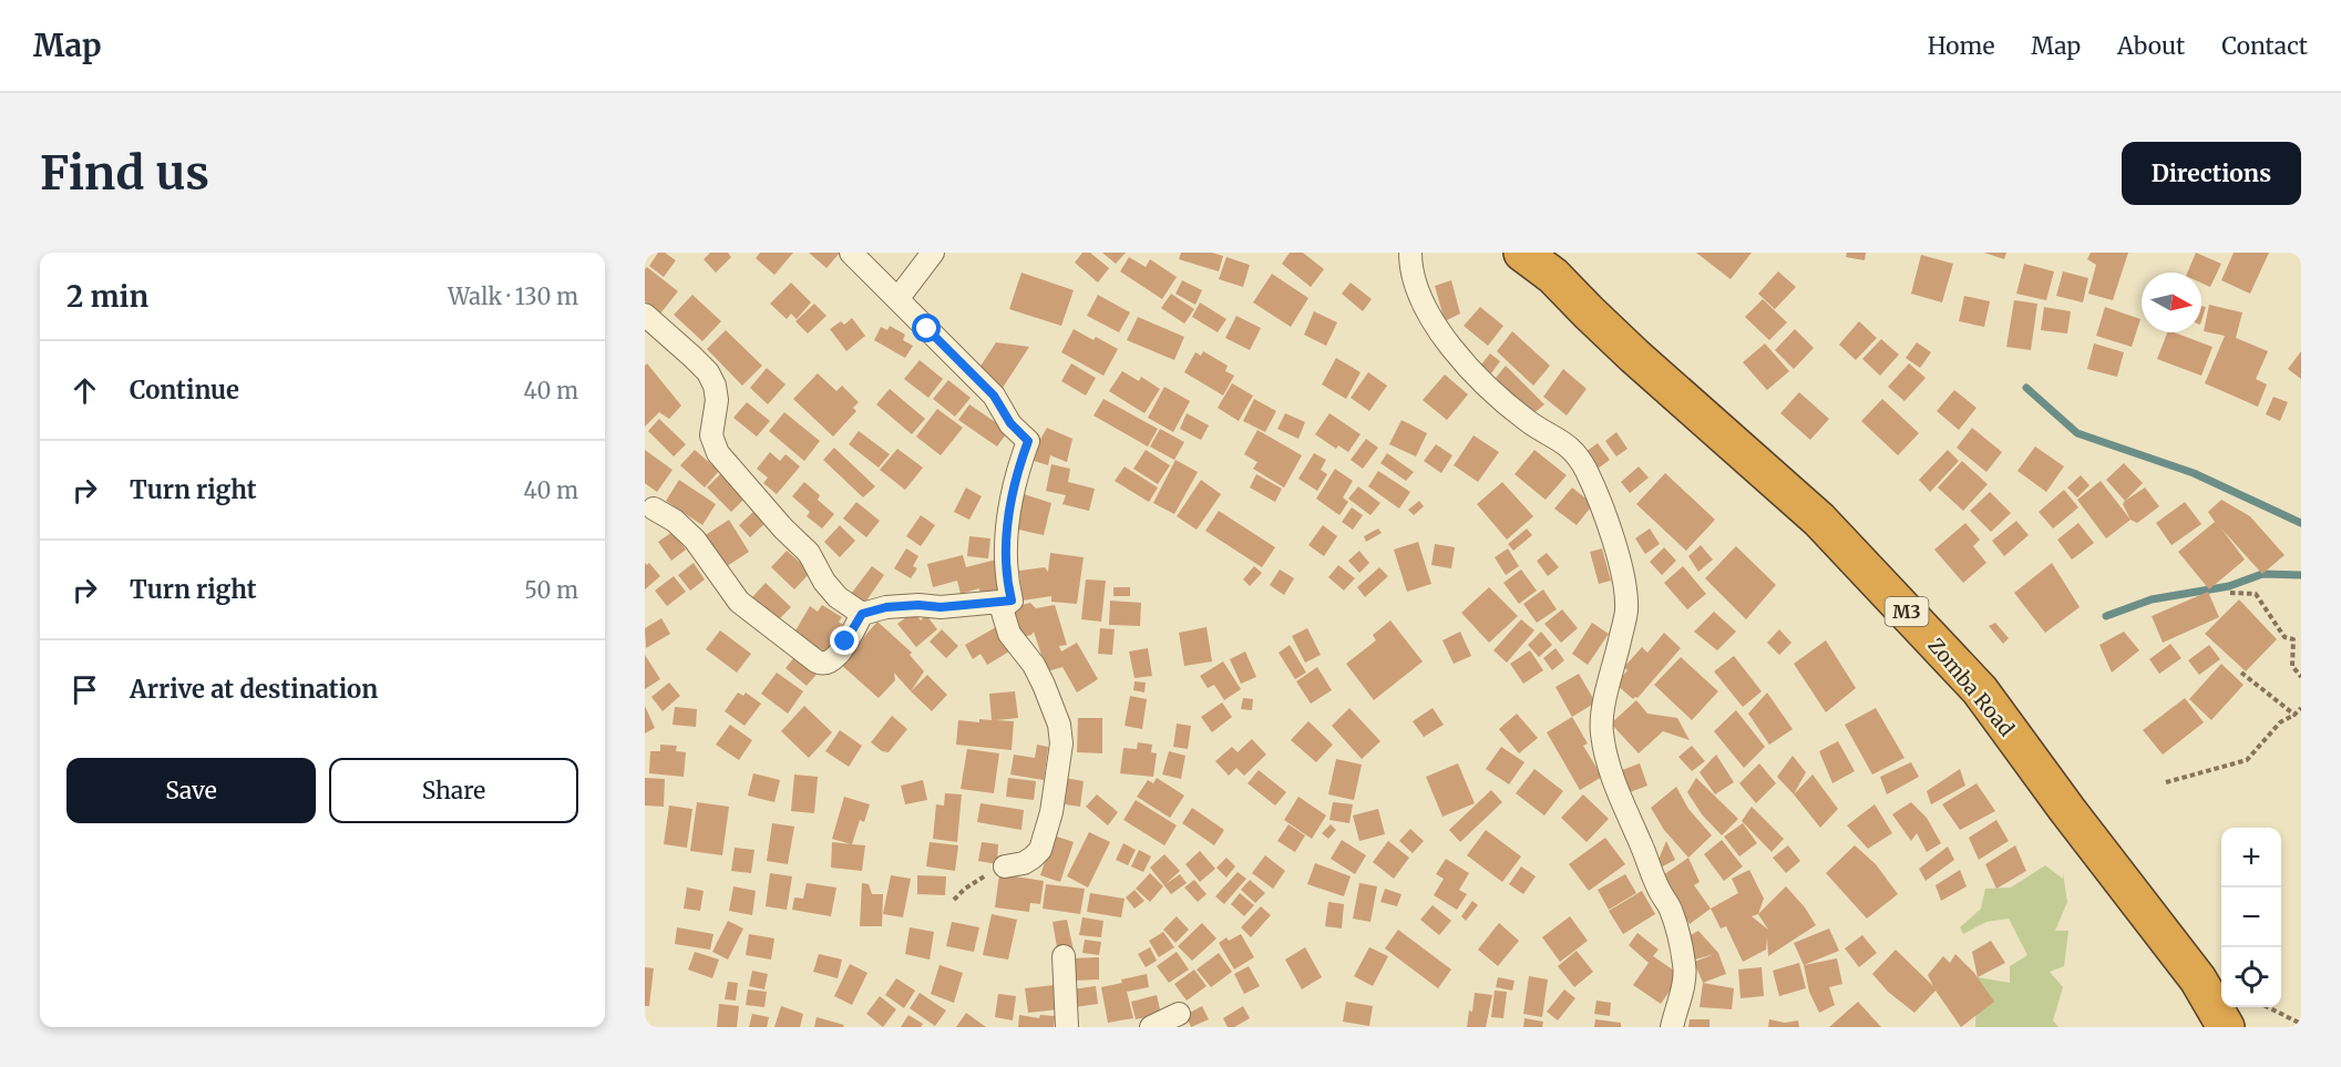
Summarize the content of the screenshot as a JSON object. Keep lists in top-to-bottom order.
{
  "streets": {
    "highway": ["M3", "Zomba Road"]
  },
  "north": "right",
  "page": {
    "header": "Map",
    "nav": [
      "Home",
      "Map",
      "About",
      "Contact"
    ],
    "buttons": [
      "Directions",
      ["Save", "Share"]
    ],
    "title": "Find us",
    "heading": ["2 min", "Walk · 130 m"],
    "list": [
      ["Continue", "40 m"],
      ["Turn right", "40 m"],
      ["Turn right", "50 m"],
      "Arrive at destination"
    ],
    "map_buttons": ["+", "−"]
  }
}
